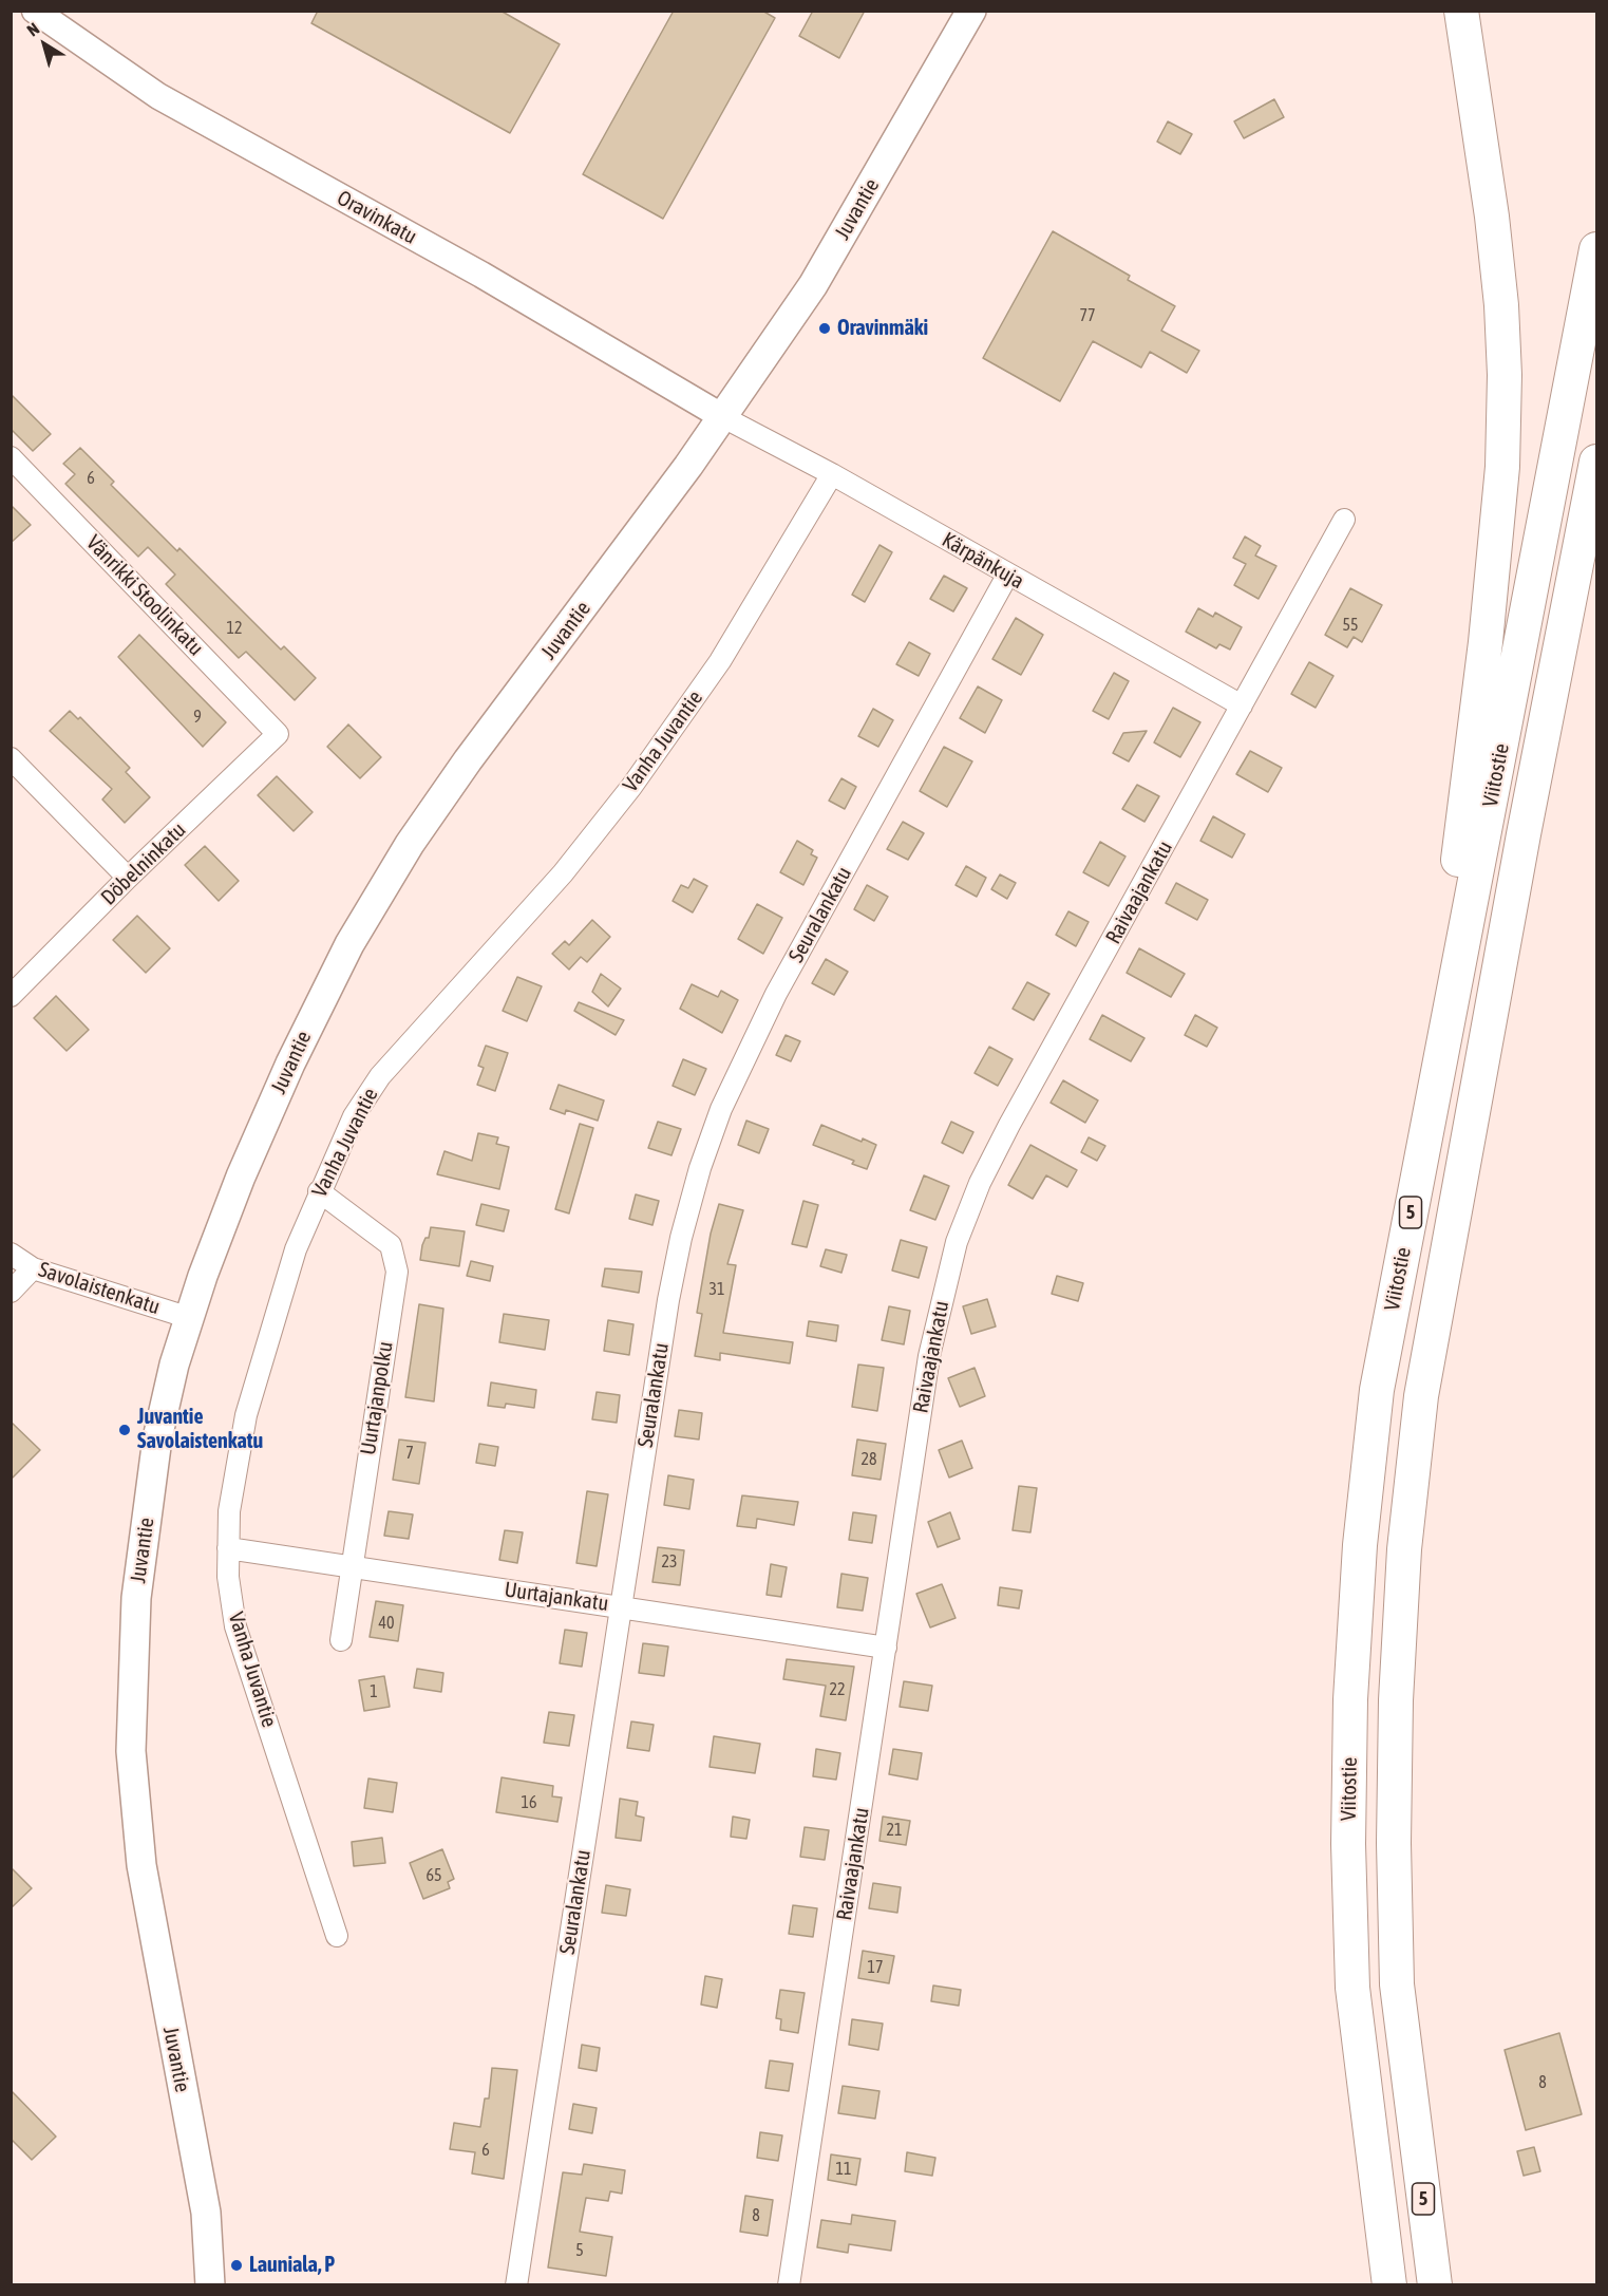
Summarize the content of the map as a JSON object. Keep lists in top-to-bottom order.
{
  "streets": {
    "highway": ["Viitostie", "5"],
    "main road": ["Juvantie"],
    "street": [
      "Oravinkatu",
      "Kärpänkuja",
      "Vänrikki Stoolinkatu",
      "Vanha Juvantie",
      "Döbelninkatu",
      "Raivaajankatu",
      "Seuralankatu",
      "Savolaistenkatu",
      "Uurtajanpolku",
      "Uurtajankatu"
    ]
  },
  "crossings": [
    ["Juvantie", "Oravinkatu"],
    ["Juvantie", "Kärpänkuja"],
    ["Juvantie", "Savolaistenkatu"],
    ["Oravinkatu", "Kärpänkuja"],
    ["Kärpänkuja", "Vanha Juvantie"],
    ["Kärpänkuja", "Raivaajankatu"],
    ["Kärpänkuja", "Seuralankatu"],
    ["Vänrikki Stoolinkatu", "Döbelninkatu"],
    ["Vanha Juvantie", "Uurtajanpolku"],
    ["Vanha Juvantie", "Uurtajankatu"],
    ["Raivaajankatu", "Uurtajankatu"],
    ["Seuralankatu", "Uurtajankatu"],
    ["Uurtajanpolku", "Uurtajankatu"]
  ],
  "places": ["Oravinmäki", "Juvantie Savolaistenkatu", "Launiala, P"],
  "house_numbers": [
    "77",
    "6",
    "55",
    "12",
    "9",
    "31",
    "7",
    "28",
    "23",
    "40",
    "22",
    "1",
    "16",
    "21",
    "65",
    "17",
    "8",
    "6",
    "11",
    "8",
    "5"
  ],
  "north": "top left"
}
